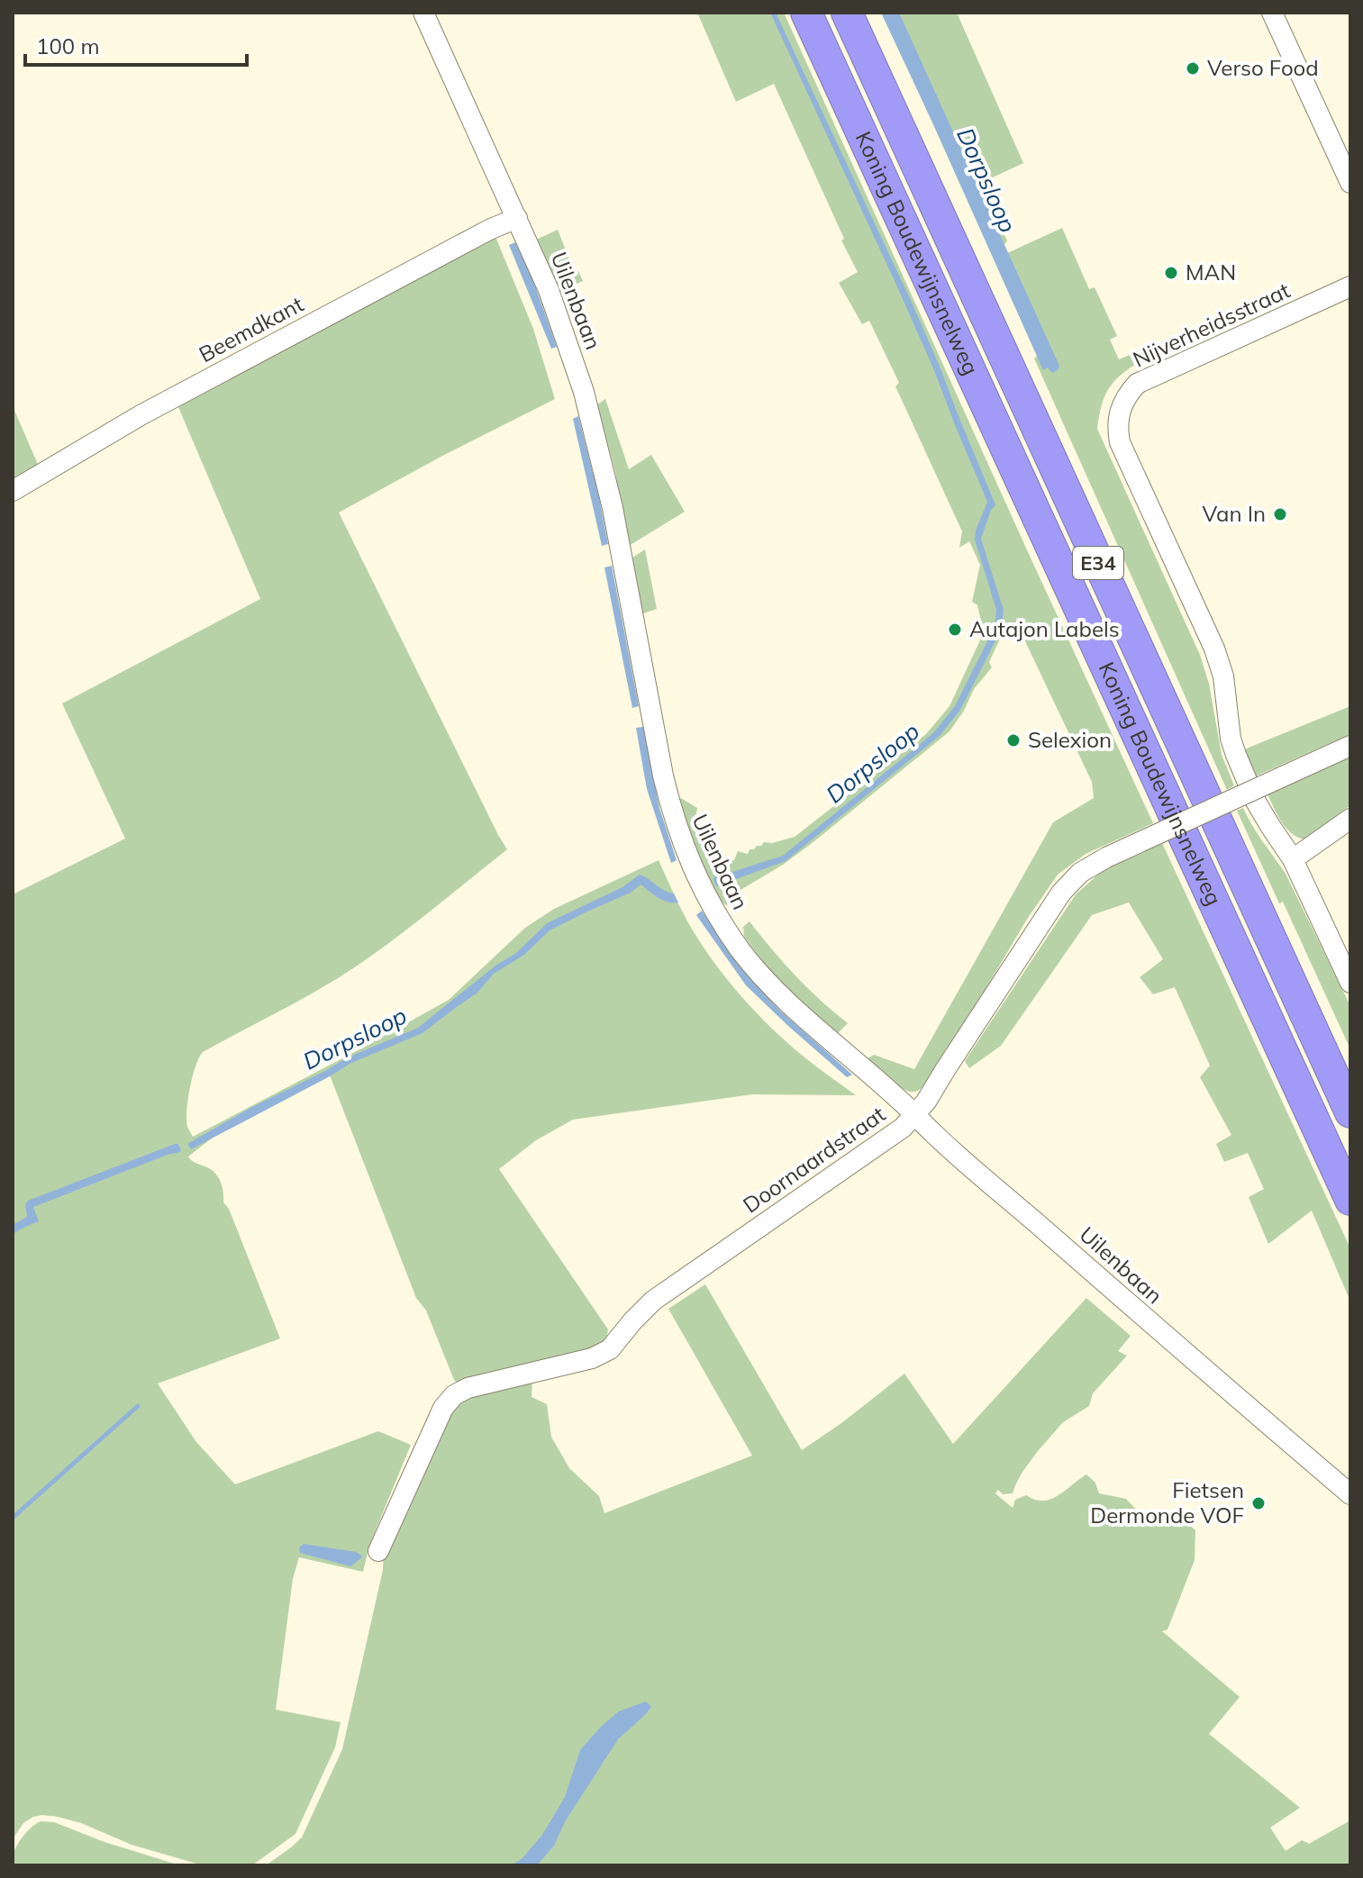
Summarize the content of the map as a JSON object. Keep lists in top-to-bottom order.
{
  "streets": {
    "highway": ["Koning Boudewijnsnelweg", "E34"],
    "street": [
      "Uilenbaan",
      "Nijverheidsstraat",
      "Beemdkant",
      "Doornaardstraat"
    ]
  },
  "crossings": [
    ["Uilenbaan", "Beemdkant"],
    ["Uilenbaan", "Doornaardstraat"]
  ],
  "water": ["Dorpsloop"],
  "places": [
    "Verso Food",
    "MAN",
    "Van In",
    "Autajon Labels",
    "Selexion",
    "Fietsen Dermonde VOF"
  ],
  "scale_bar": "100 m"
}
